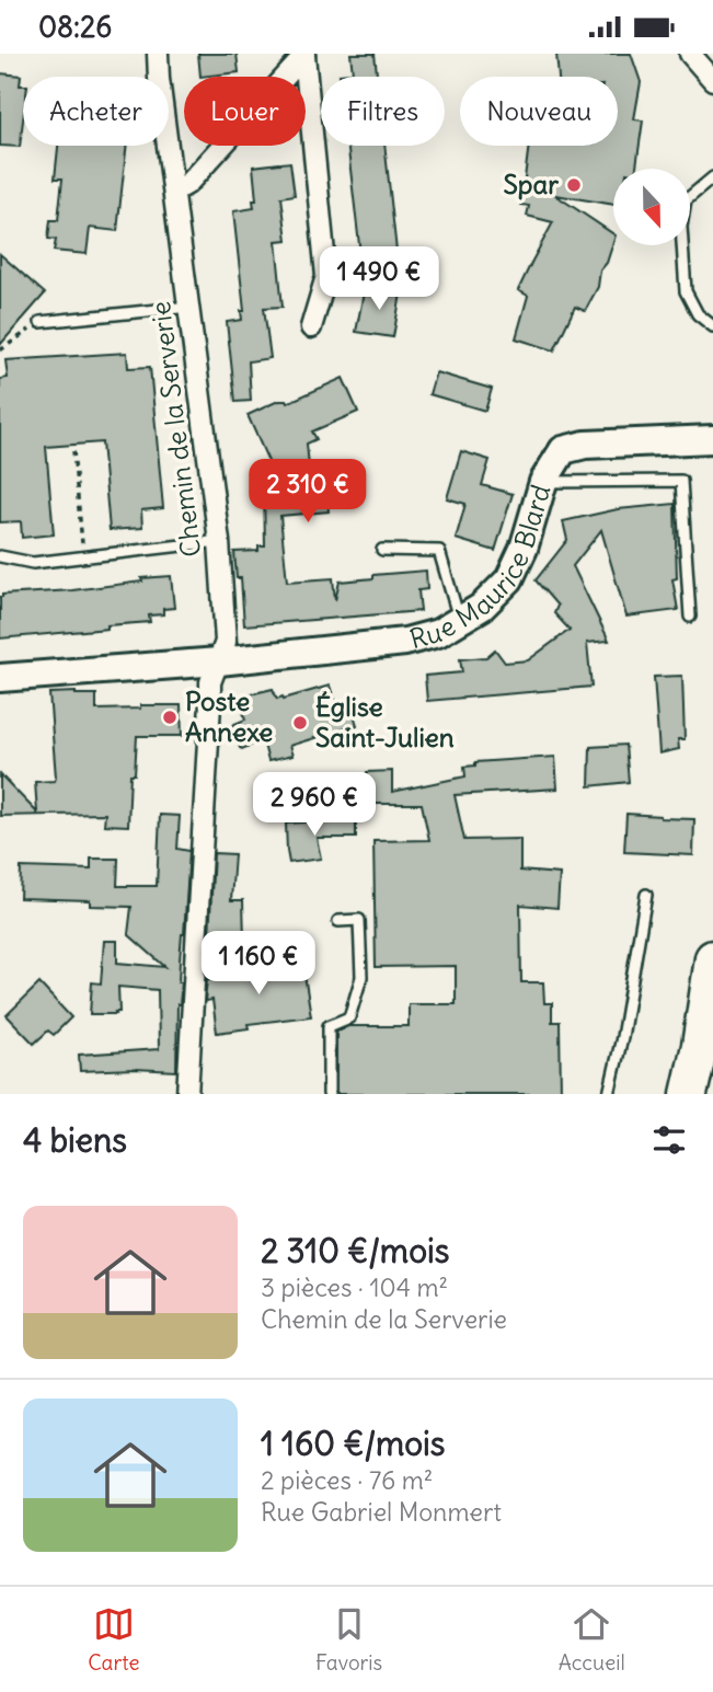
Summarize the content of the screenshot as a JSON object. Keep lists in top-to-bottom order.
{
  "streets": {
    "street": ["Chemin de la Serverie", "Rue Maurice Blard"]
  },
  "crossings": [
    ["Chemin de la Serverie", "Rue Maurice Blard"]
  ],
  "places": ["Spar", "Poste Annexe", "Église Saint-Julien"],
  "north": "bottom",
  "page": {
    "status": "08:26",
    "chip": [
      "Acheter",
      "Louer",
      "Filtres",
      "Nouveau"
    ],
    "price": [
      "1 490 €",
      "2 310 €",
      "2 960 €",
      "1 160 €"
    ],
    "heading": "4 biens",
    "list": [
      {
        "name": "2 310 €/mois",
        "note": "3 pièces · 104 m² · Chemin de la Serverie"
      },
      {
        "name": "1 160 €/mois",
        "note": "2 pièces · 76 m² · Rue Gabriel Monmert"
      }
    ],
    "tabs": ["Carte", "Favoris", "Accueil"]
  }
}
